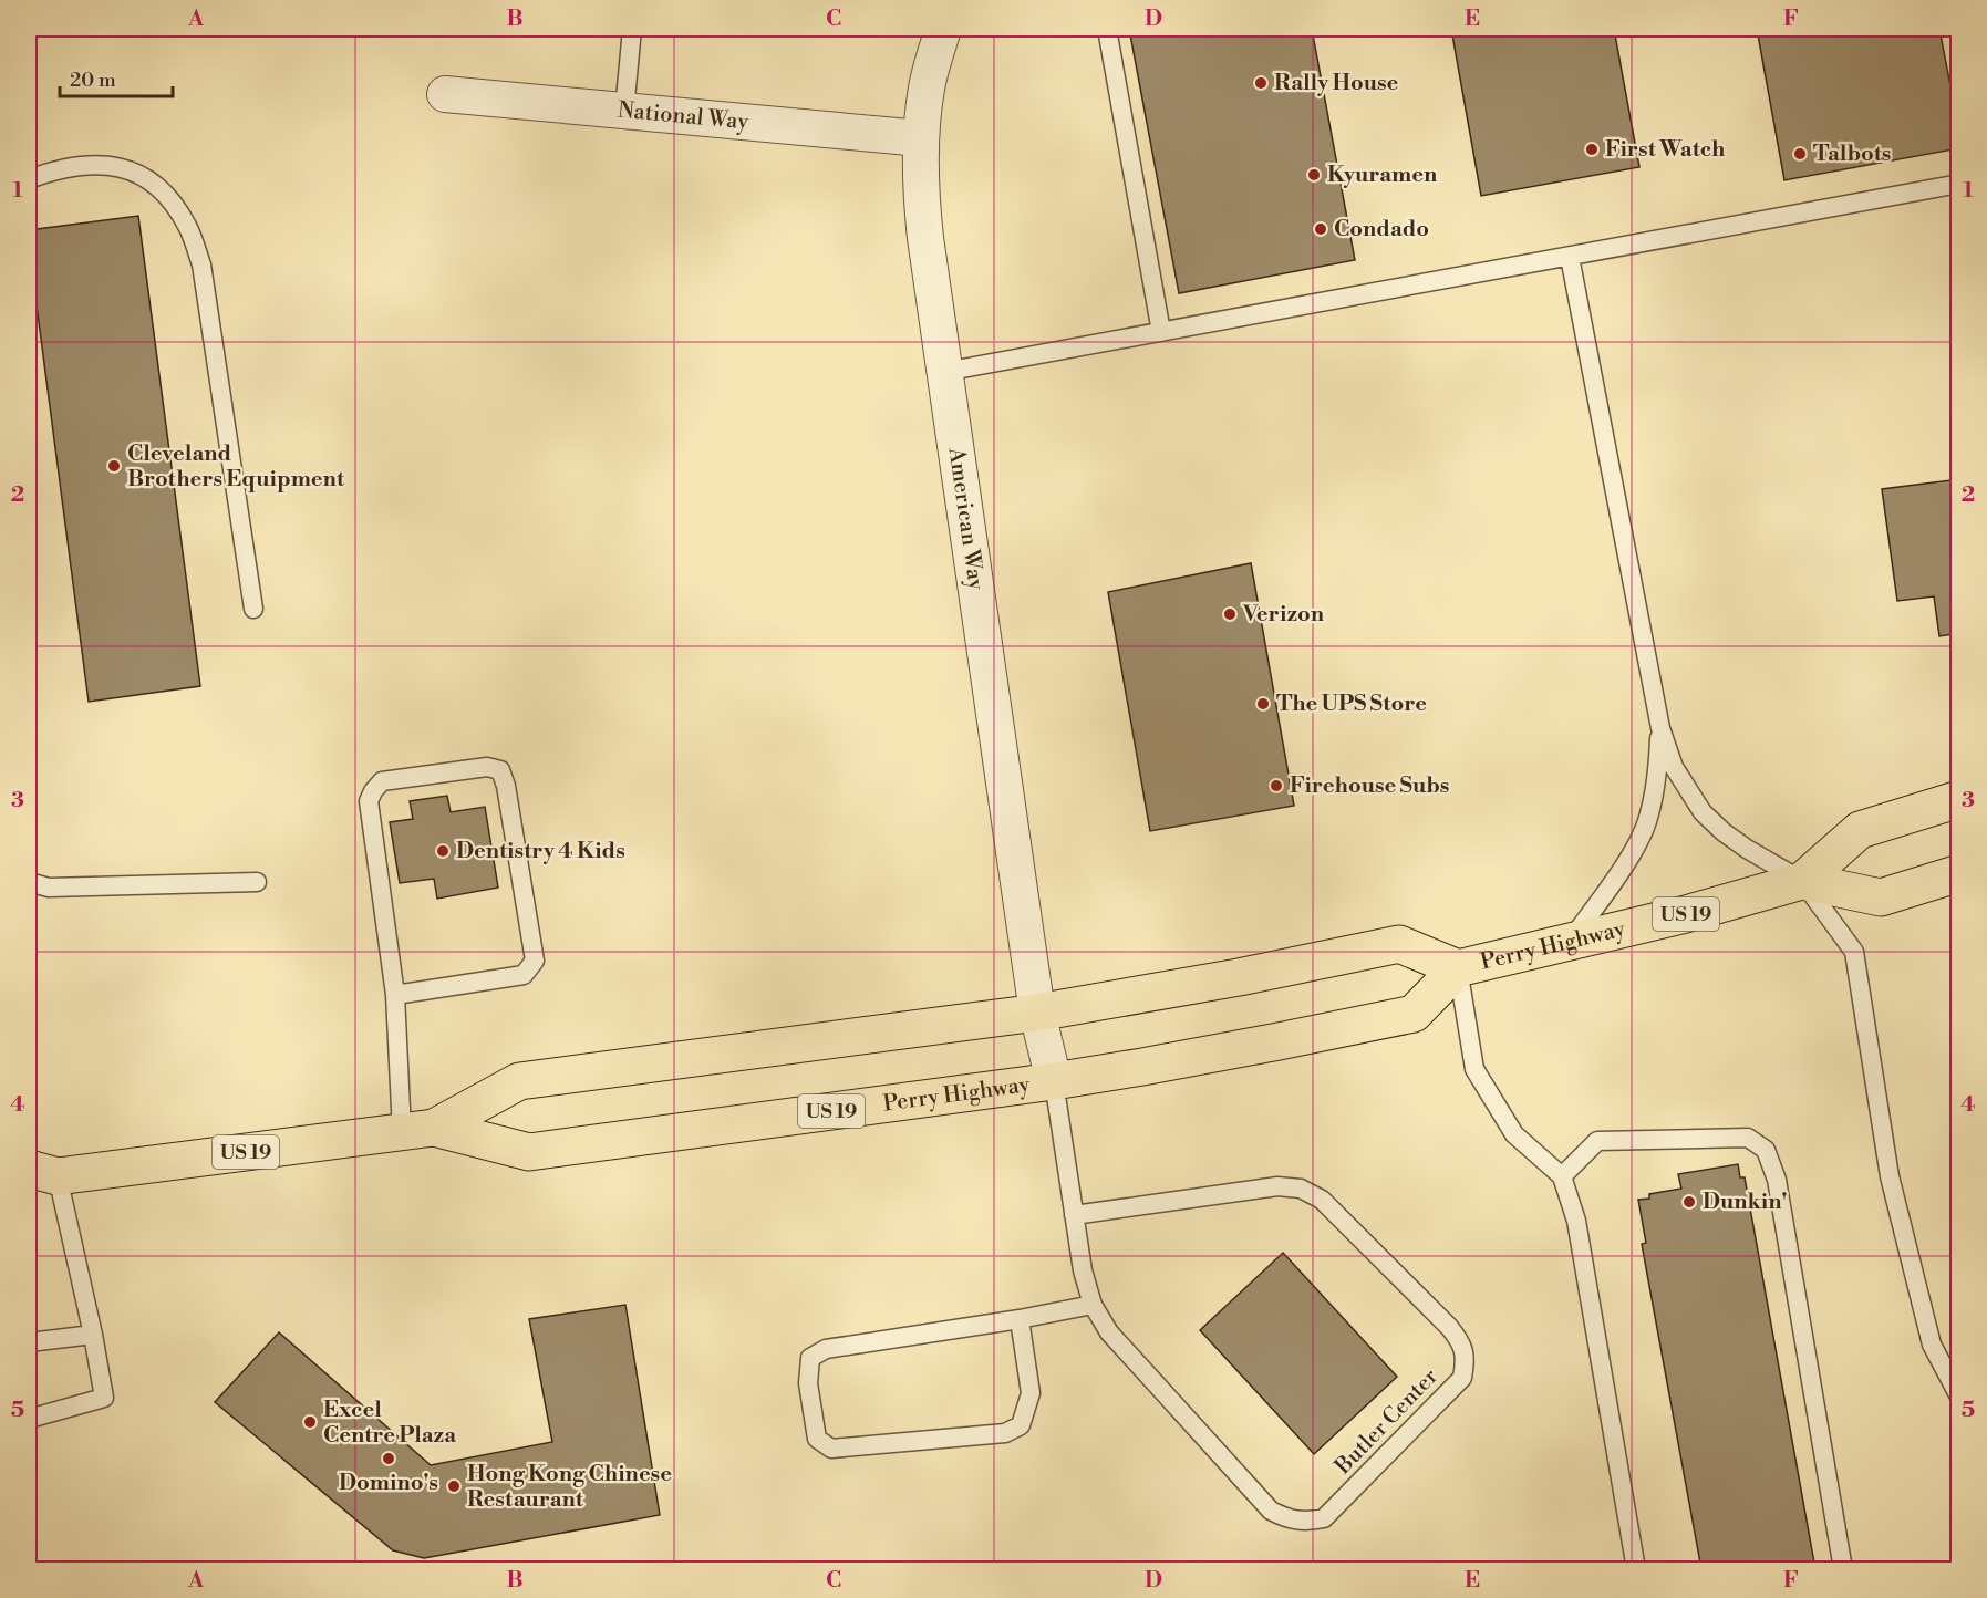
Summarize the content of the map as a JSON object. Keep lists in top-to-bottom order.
{
  "streets": {
    "main road": ["US 19", "Perry Highway"],
    "street": ["National Way", "American Way"],
    "lane": ["Butler Center"]
  },
  "crossings": [
    ["National Way", "American Way"],
    ["American Way", "Perry Highway"],
    ["American Way", "Butler Center"],
    ["Perry Highway", "Butler Center"]
  ],
  "places": [
    "Rally House",
    "First Watch",
    "Talbots",
    "Kyuramen",
    "Condado",
    "Cleveland Brothers Equipment",
    "Verizon",
    "The UPS Store",
    "Firehouse Subs",
    "Dentistry 4 Kids",
    "Dunkin'",
    "Excel Centre Plaza",
    "Domino's",
    "Hong Kong Chinese Restaurant"
  ],
  "scale_bar": "20 m",
  "grid": {
    "columns": [
      "A",
      "B",
      "C",
      "D",
      "E",
      "F"
    ],
    "rows": [
      "1",
      "2",
      "3",
      "4",
      "5"
    ]
  }
}
